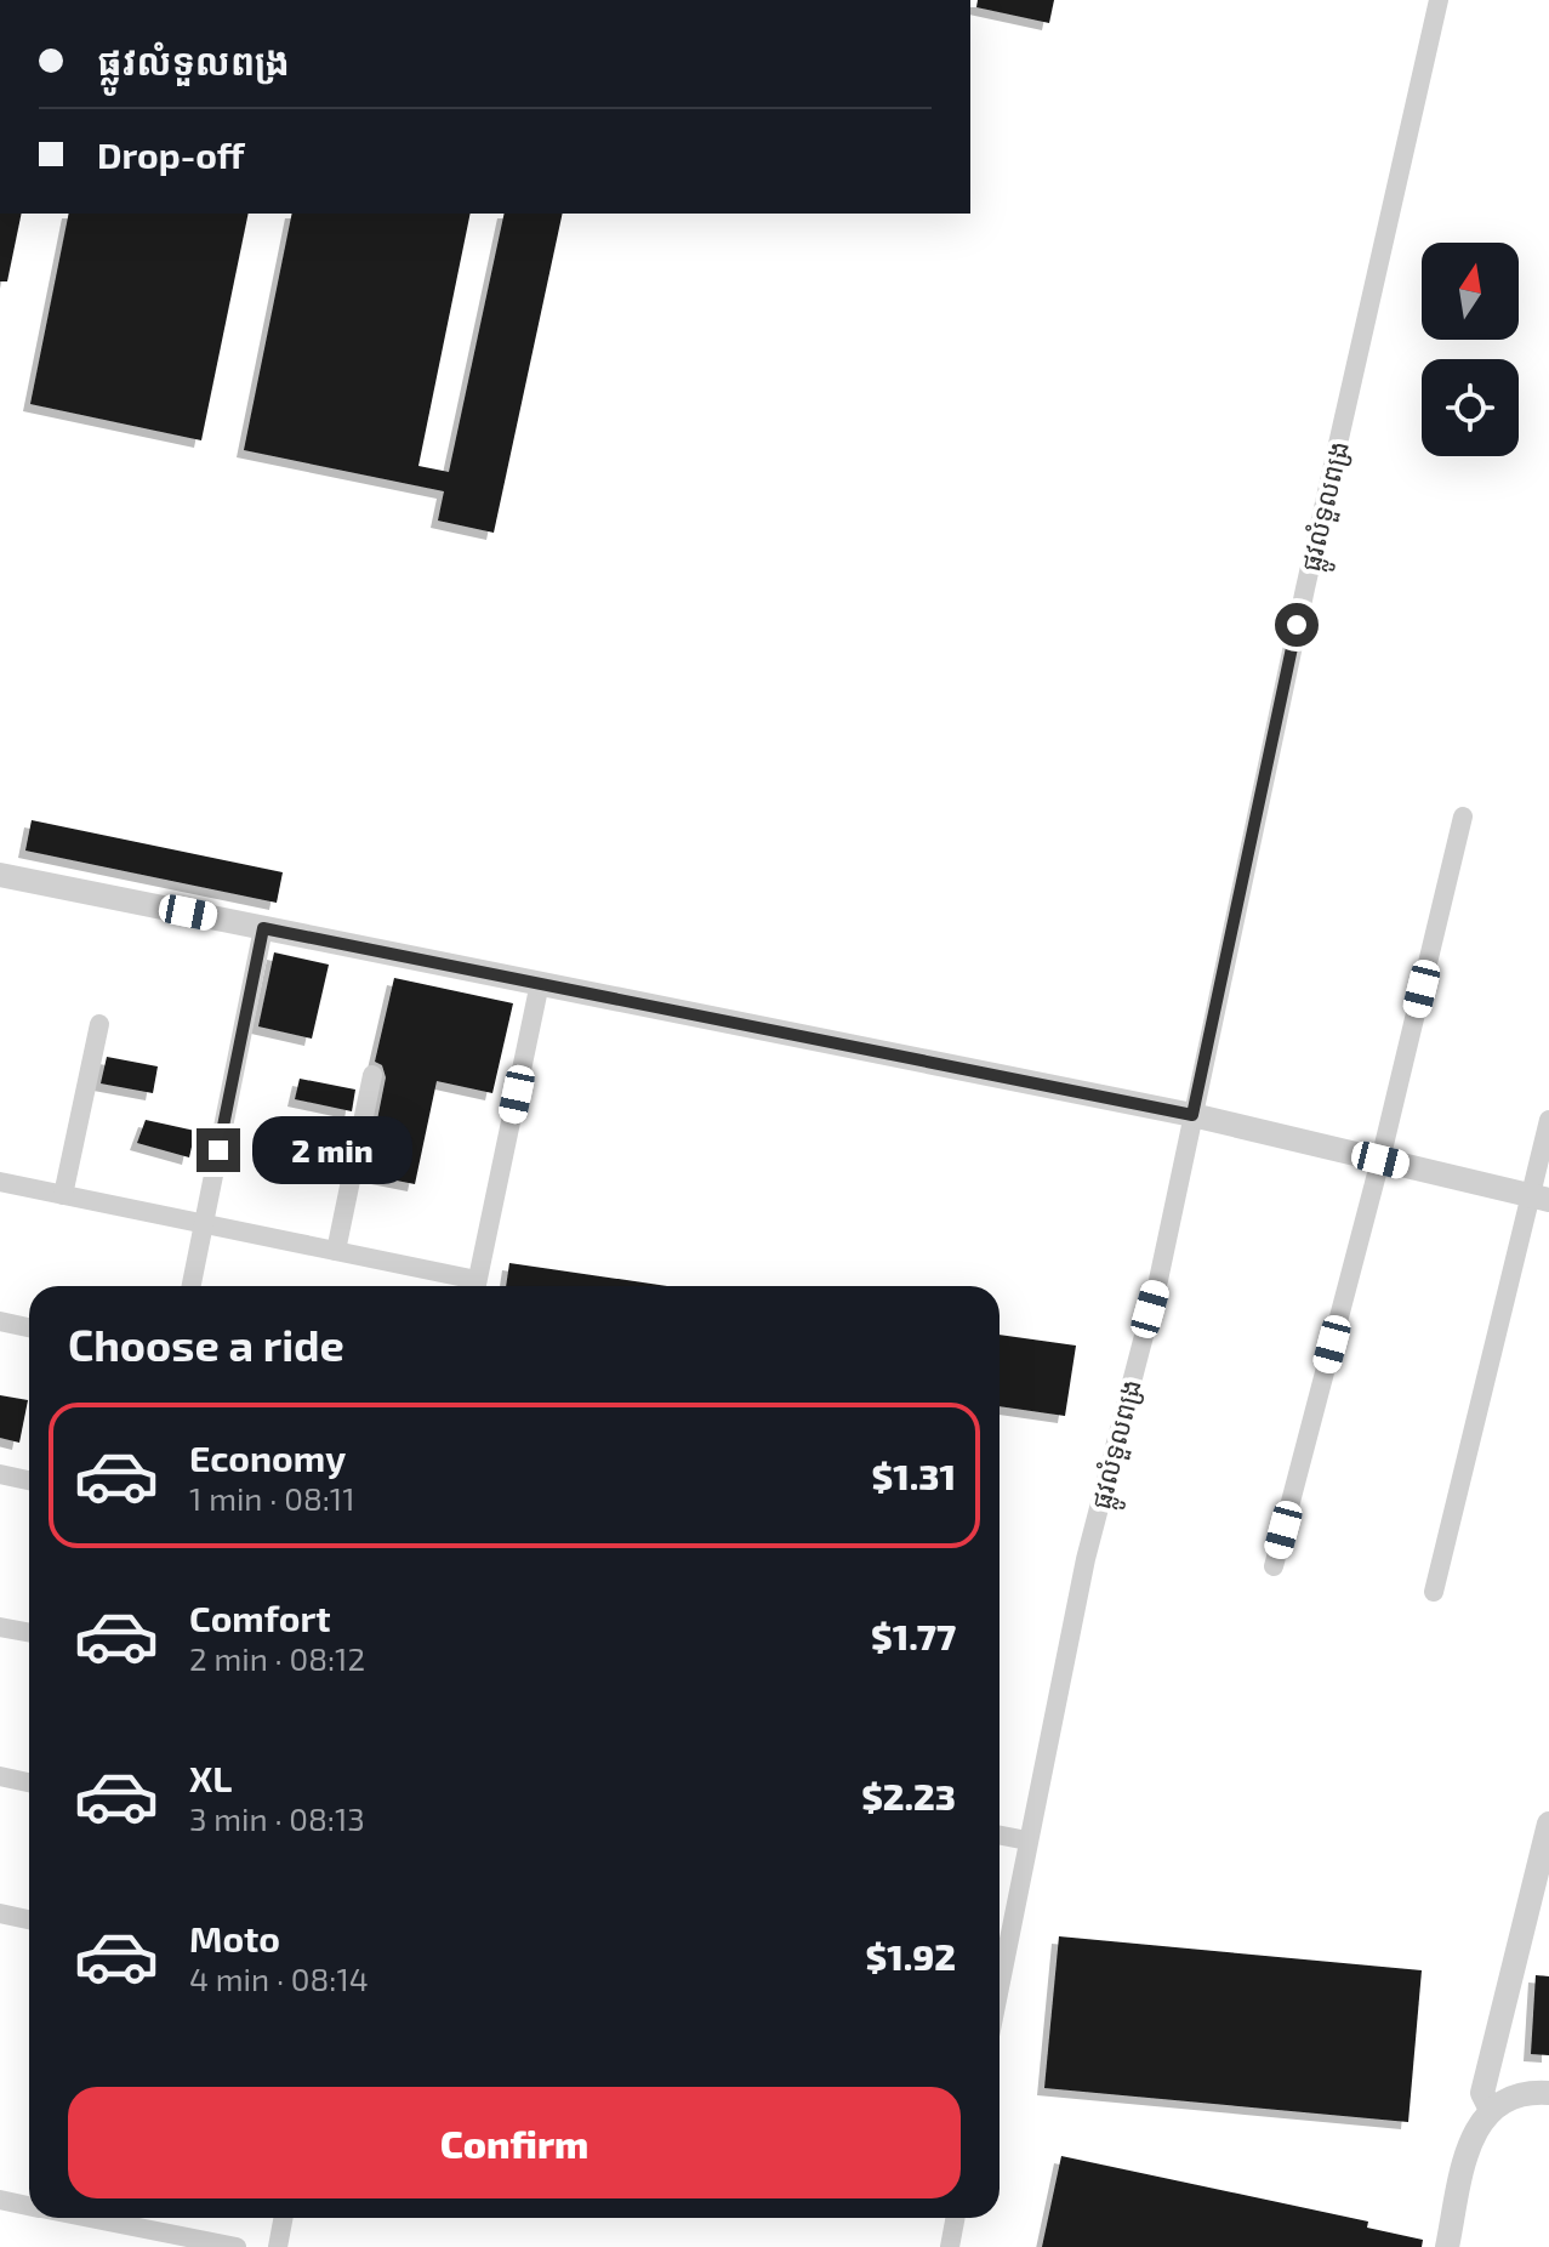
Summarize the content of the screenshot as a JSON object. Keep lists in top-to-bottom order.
{
  "streets": {
    "street": ["ផ្លូវលំទួលពង្រ"]
  },
  "north": "top",
  "page": {
    "banner": ["ផ្លូវលំទួលពង្រ", "Drop-off"],
    "bubble": "2 min",
    "heading": "Choose a ride",
    "list": [
      {
        "name": "Economy",
        "note": "1 min · 08:11",
        "value": "$1.31"
      },
      {
        "name": "Comfort",
        "note": "2 min · 08:12",
        "value": "$1.77"
      },
      {
        "name": "XL",
        "note": "3 min · 08:13",
        "value": "$2.23"
      },
      {
        "name": "Moto",
        "note": "4 min · 08:14",
        "value": "$1.92"
      }
    ],
    "buttons": "Confirm"
  }
}
